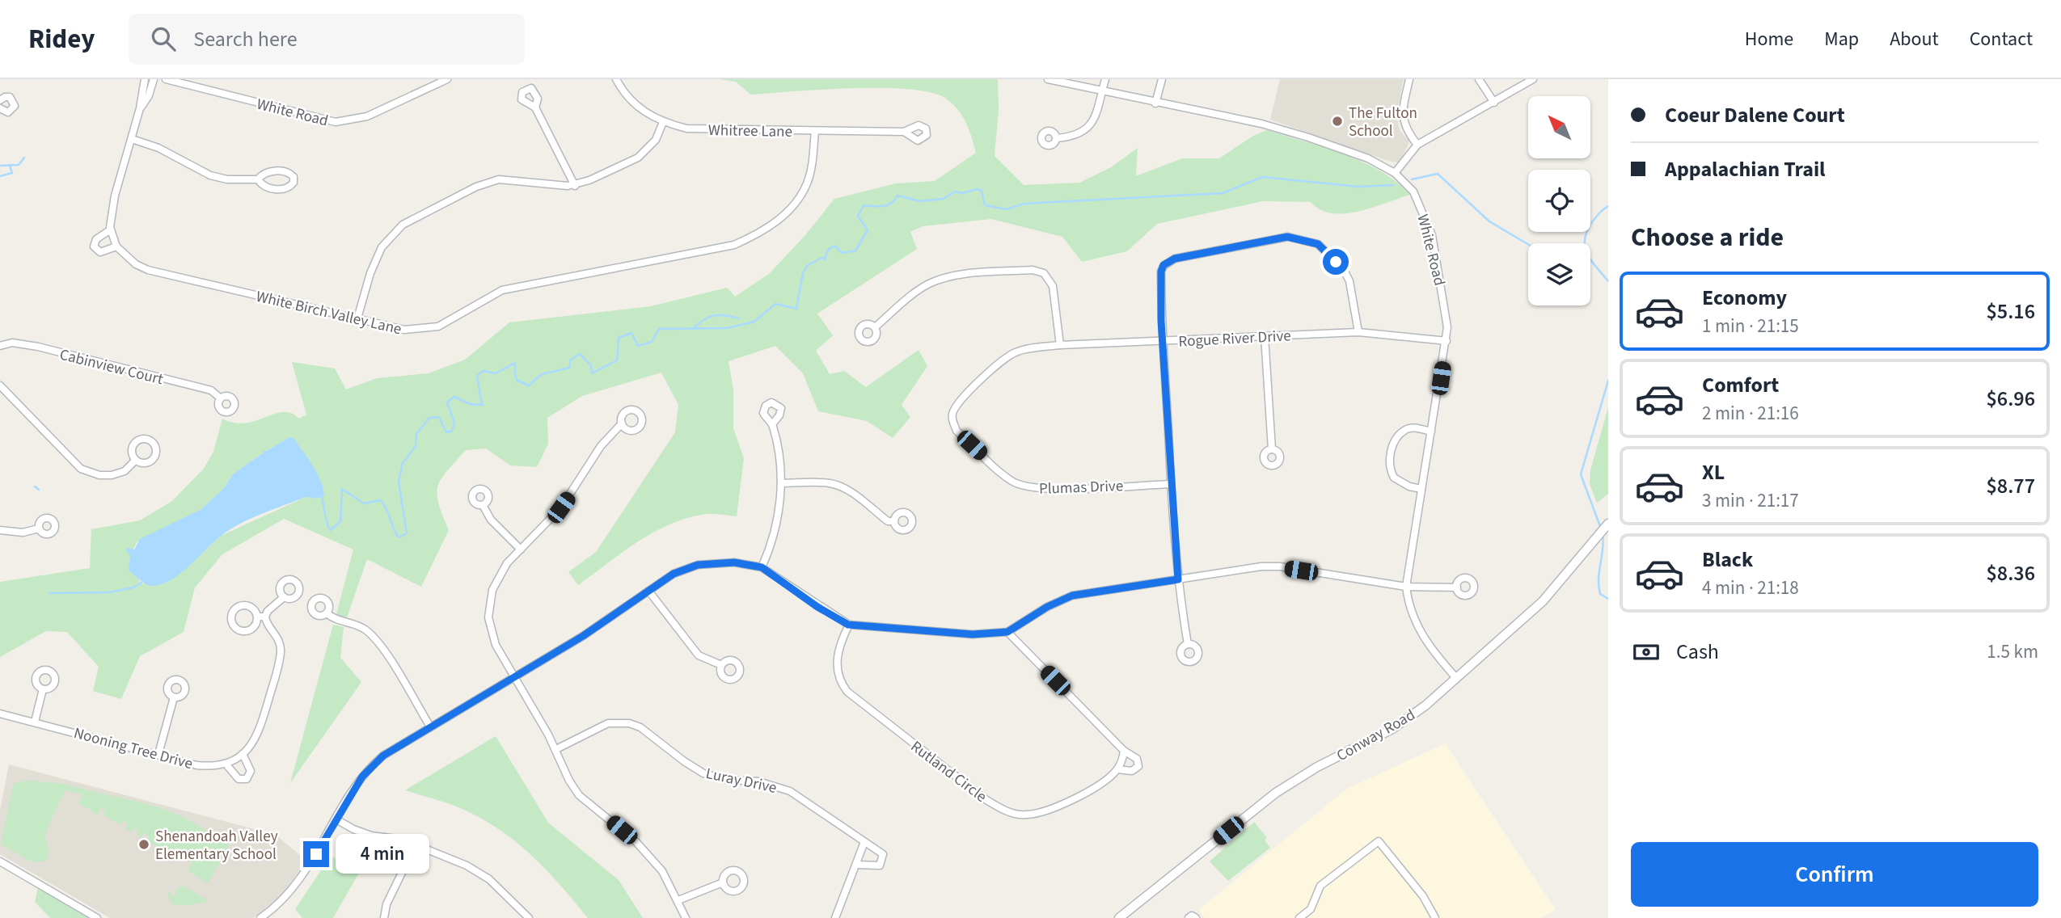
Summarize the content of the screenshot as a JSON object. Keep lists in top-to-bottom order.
{
  "streets": {
    "street": [
      "White Road",
      "Whitree Lane",
      "White Birch Valley Lane",
      "Rogue River Drive",
      "Cabinview Court",
      "Plumas Drive",
      "Conway Road",
      "Nooning Tree Drive",
      "Rutland Circle",
      "Luray Drive"
    ]
  },
  "crossings": [
    ["White Road", "Rogue River Drive"],
    ["White Road", "Conway Road"],
    ["Whitree Lane", "White Birch Valley Lane"],
    ["Rogue River Drive", "Plumas Drive"]
  ],
  "places": ["The Fulton School", "Shenandoah Valley Elementary School"],
  "north": "top left",
  "page": {
    "header": "Ridey",
    "search": "Search here",
    "nav": [
      "Home",
      "Map",
      "About",
      "Contact"
    ],
    "banner": ["Coeur Dalene Court", "Appalachian Trail"],
    "heading": "Choose a ride",
    "list": [
      {
        "name": "Economy",
        "note": "1 min · 21:15",
        "value": "$5.16"
      },
      {
        "name": "Comfort",
        "note": "2 min · 21:16",
        "value": "$6.96"
      },
      {
        "name": "XL",
        "note": "3 min · 21:17",
        "value": "$8.77"
      },
      {
        "name": "Black",
        "note": "4 min · 21:18",
        "value": "$8.36"
      }
    ],
    "pay": ["Cash", "1.5 km"],
    "buttons": "Confirm",
    "bubble": "4 min"
  }
}
